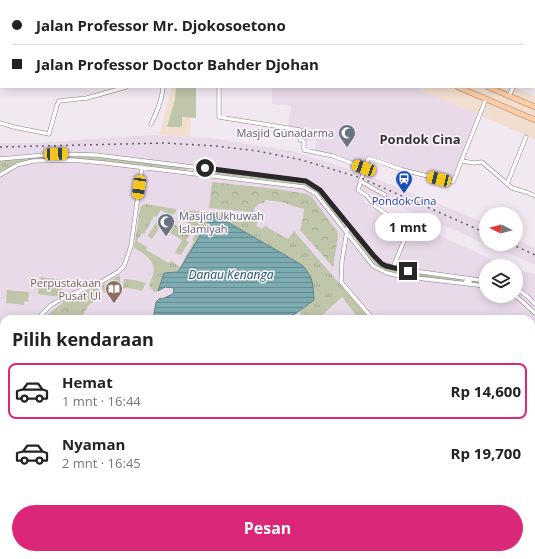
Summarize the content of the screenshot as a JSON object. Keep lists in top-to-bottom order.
{
  "districts": ["Pondok Cina"],
  "water": ["Danau Kenanga"],
  "places": {
    "mosque": ["Masjid Gunadarma", "Masjid Ukhuwah Islamiyah"],
    "station": ["Pondok Cina"],
    "library": ["Perpustakaan Pusat UI"]
  },
  "north": "left",
  "page": {
    "banner": ["Jalan Professor Mr. Djokosoetono", "Jalan Professor Doctor Bahder Djohan"],
    "bubble": "1 mnt",
    "heading": "Pilih kendaraan",
    "list": [
      {
        "name": "Hemat",
        "note": "1 mnt · 16:44",
        "value": "Rp 14,600"
      },
      {
        "name": "Nyaman",
        "note": "2 mnt · 16:45",
        "value": "Rp 19,700"
      }
    ],
    "buttons": "Pesan"
  }
}
